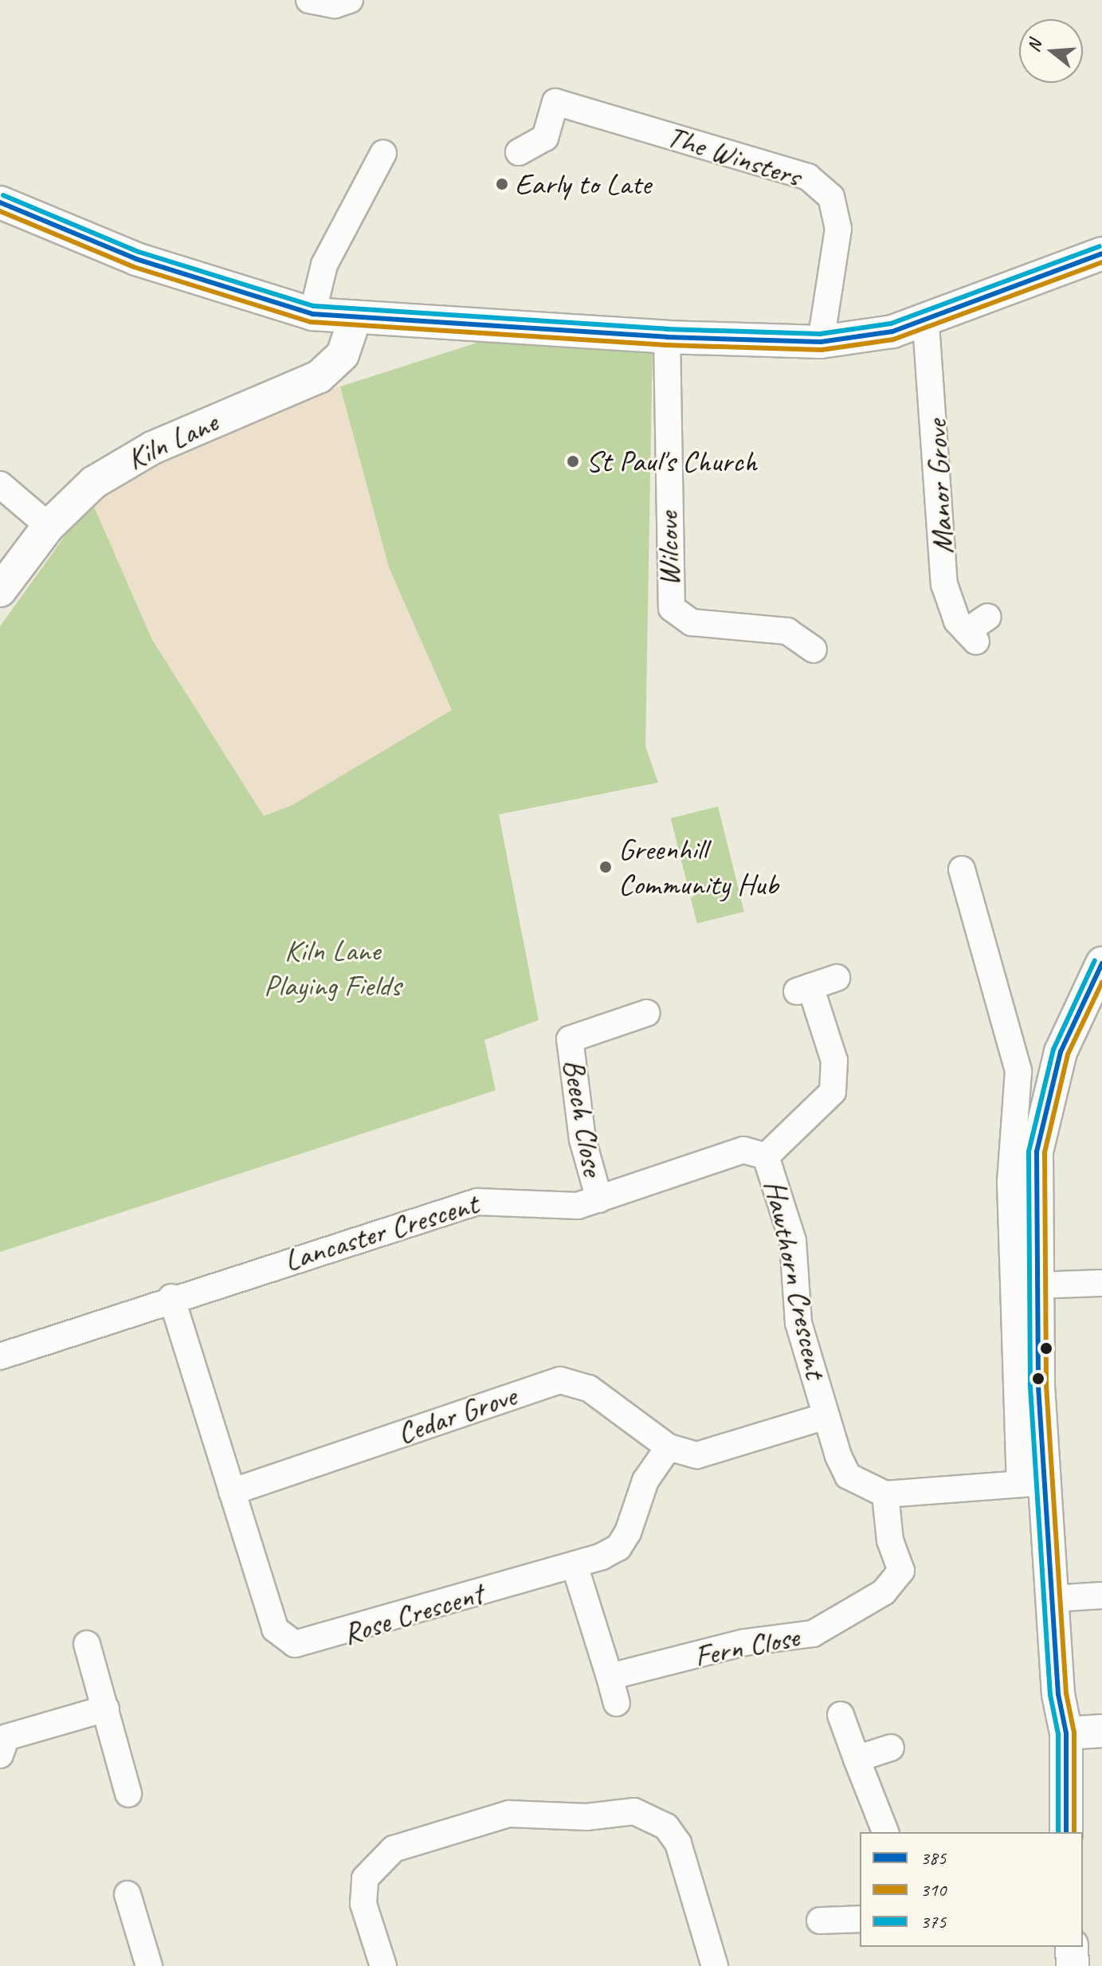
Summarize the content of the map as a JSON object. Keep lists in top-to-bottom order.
{
  "streets": {
    "street": [
      "The Winsters",
      "Kiln Lane",
      "Manor Grove",
      "Wilcove",
      "Beech Close",
      "Lancaster Crescent",
      "Hawthorn Crescent",
      "Cedar Grove",
      "Rose Crescent",
      "Fern Close"
    ]
  },
  "crossings": [
    ["Beech Close", "Lancaster Crescent"],
    ["Lancaster Crescent", "Hawthorn Crescent"],
    ["Lancaster Crescent", "Rose Crescent"],
    ["Hawthorn Crescent", "Fern Close"],
    ["Cedar Grove", "Rose Crescent"]
  ],
  "parks": ["Kiln Lane Playing Fields"],
  "places": ["Early to Late", "St Paul's Church", "Greenhill Community Hub"],
  "lines": ["transit line 375", "transit line 385", "transit line 310"],
  "legend": ["385", "310", "375"],
  "north": "left"
}
